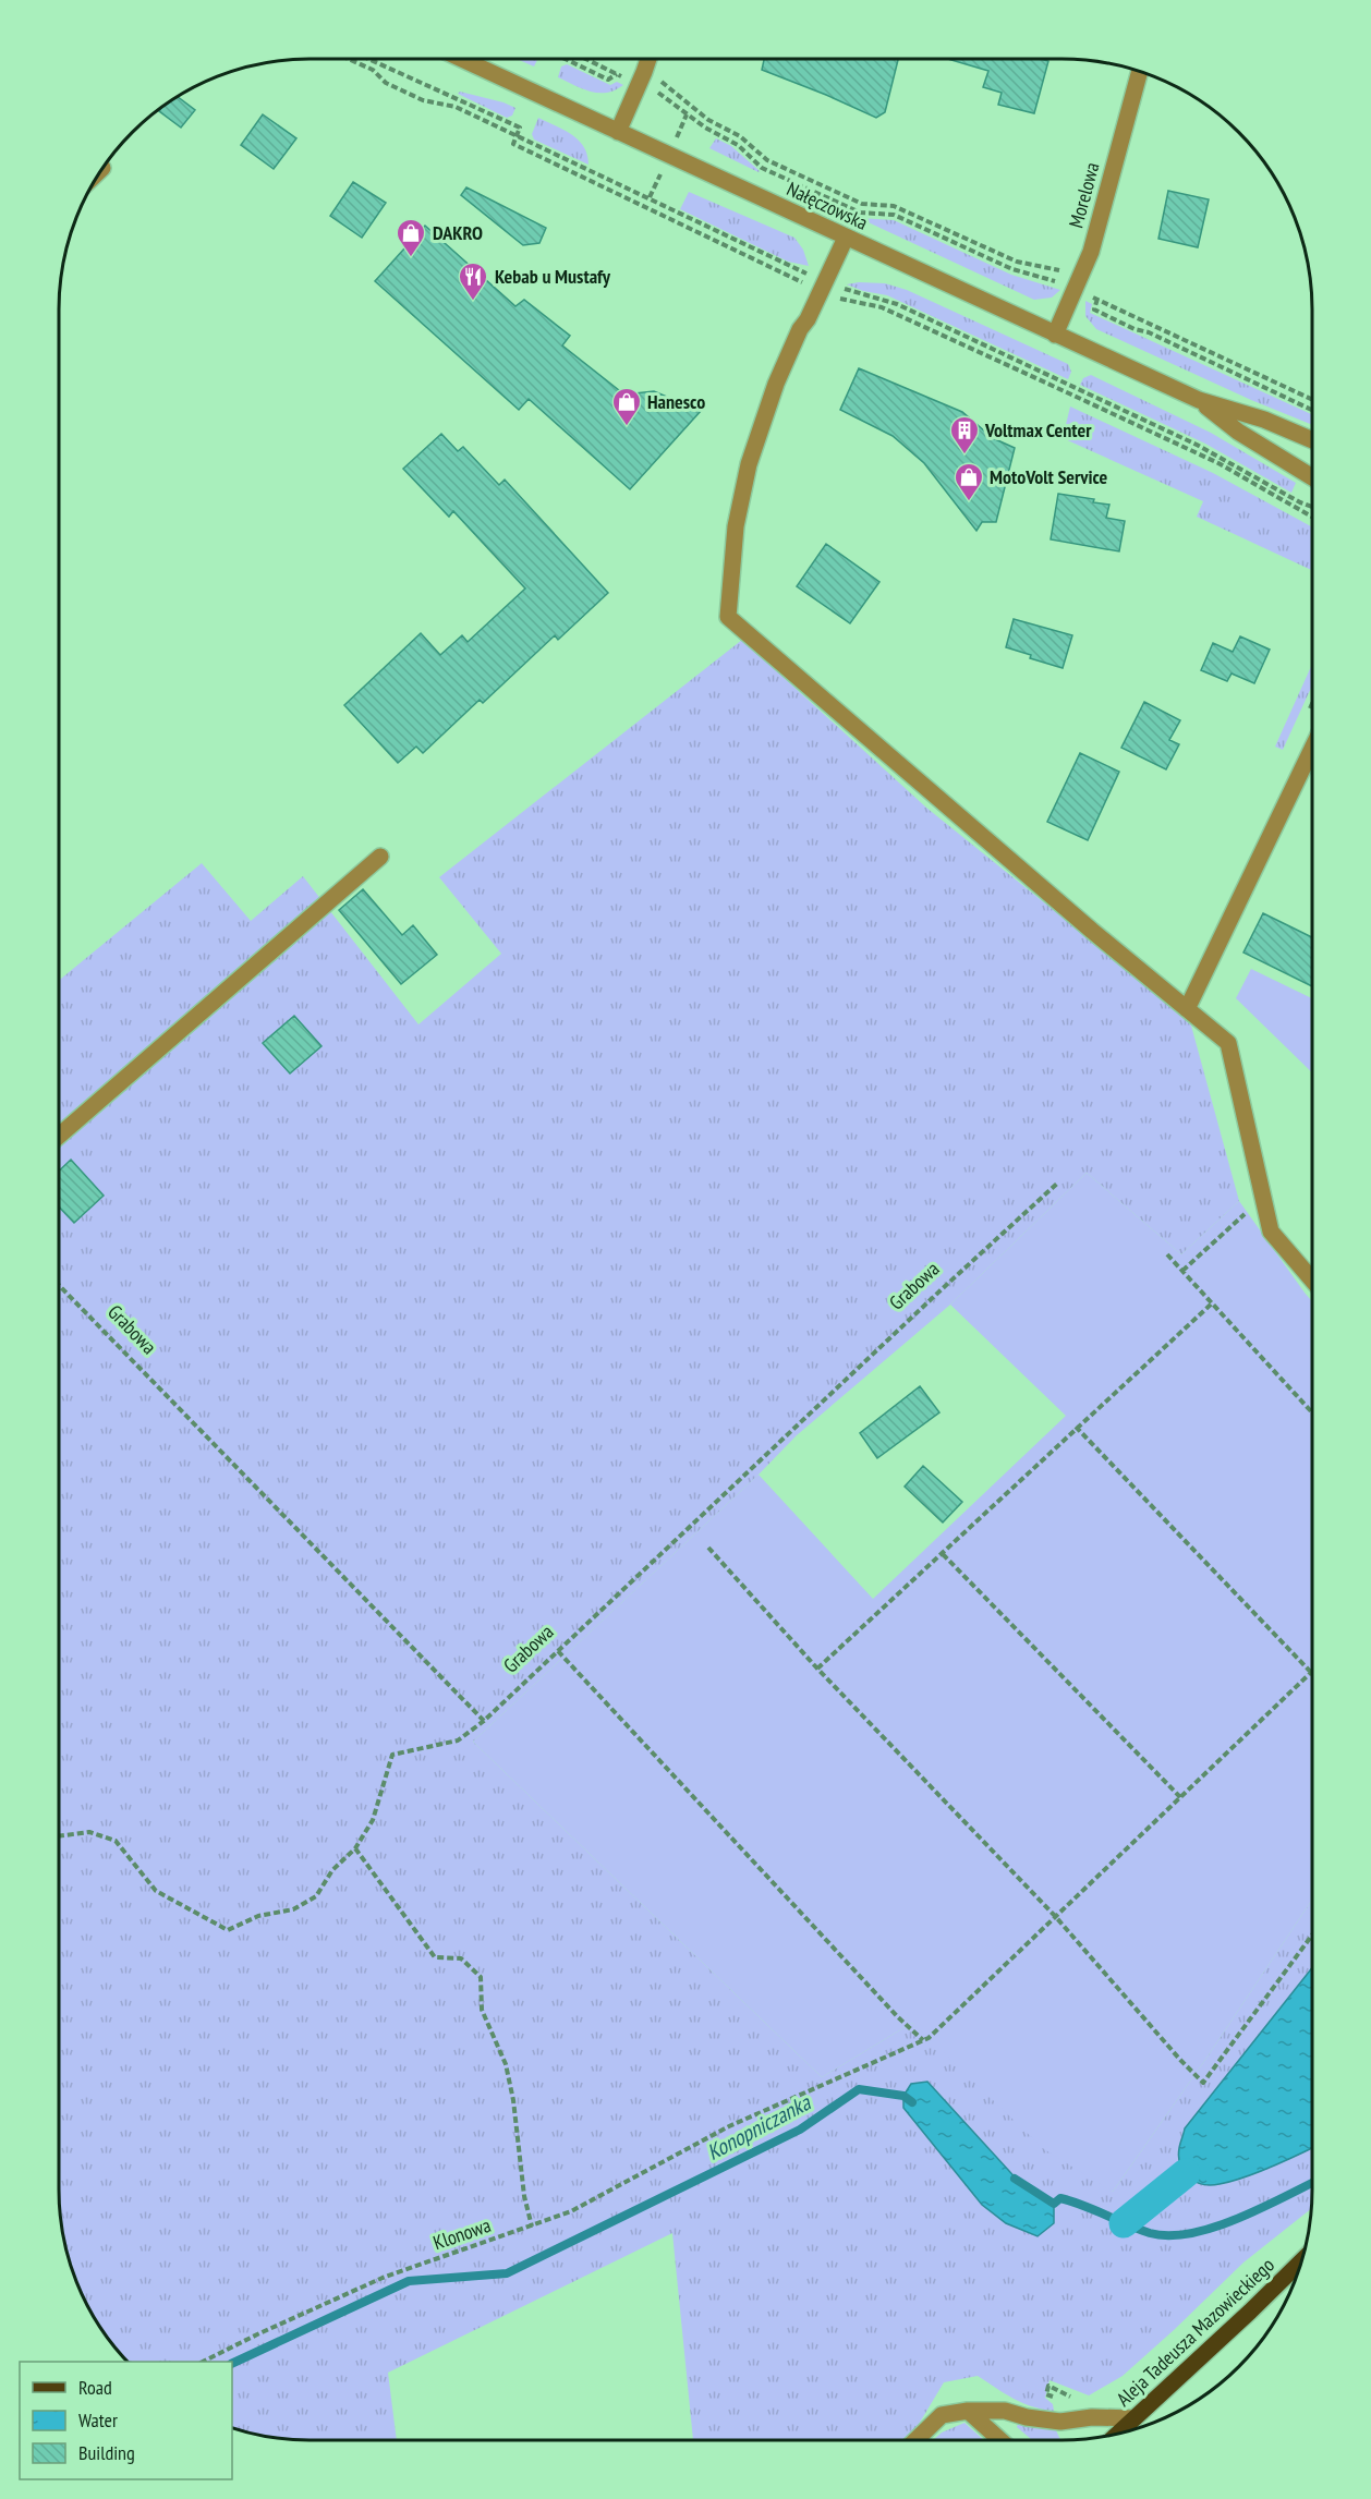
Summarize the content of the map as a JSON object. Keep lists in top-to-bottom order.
{
  "streets": {
    "main road": ["Aleja Tadeusza Mazowieckiego"],
    "street": ["Morelowa", "Nałęczowska"],
    "path": ["Grabowa", "Klonowa"]
  },
  "crossings": [
    ["Morelowa", "Nałęczowska"]
  ],
  "water": ["Konopniczanka"],
  "places": {
    "shop": ["DAKRO", "Hanesco", "MotoVolt Service"],
    "restaurant": ["Kebab u Mustafy"],
    "building": ["Voltmax Center"]
  },
  "legend": ["Road", "Water", "Building"]
}
